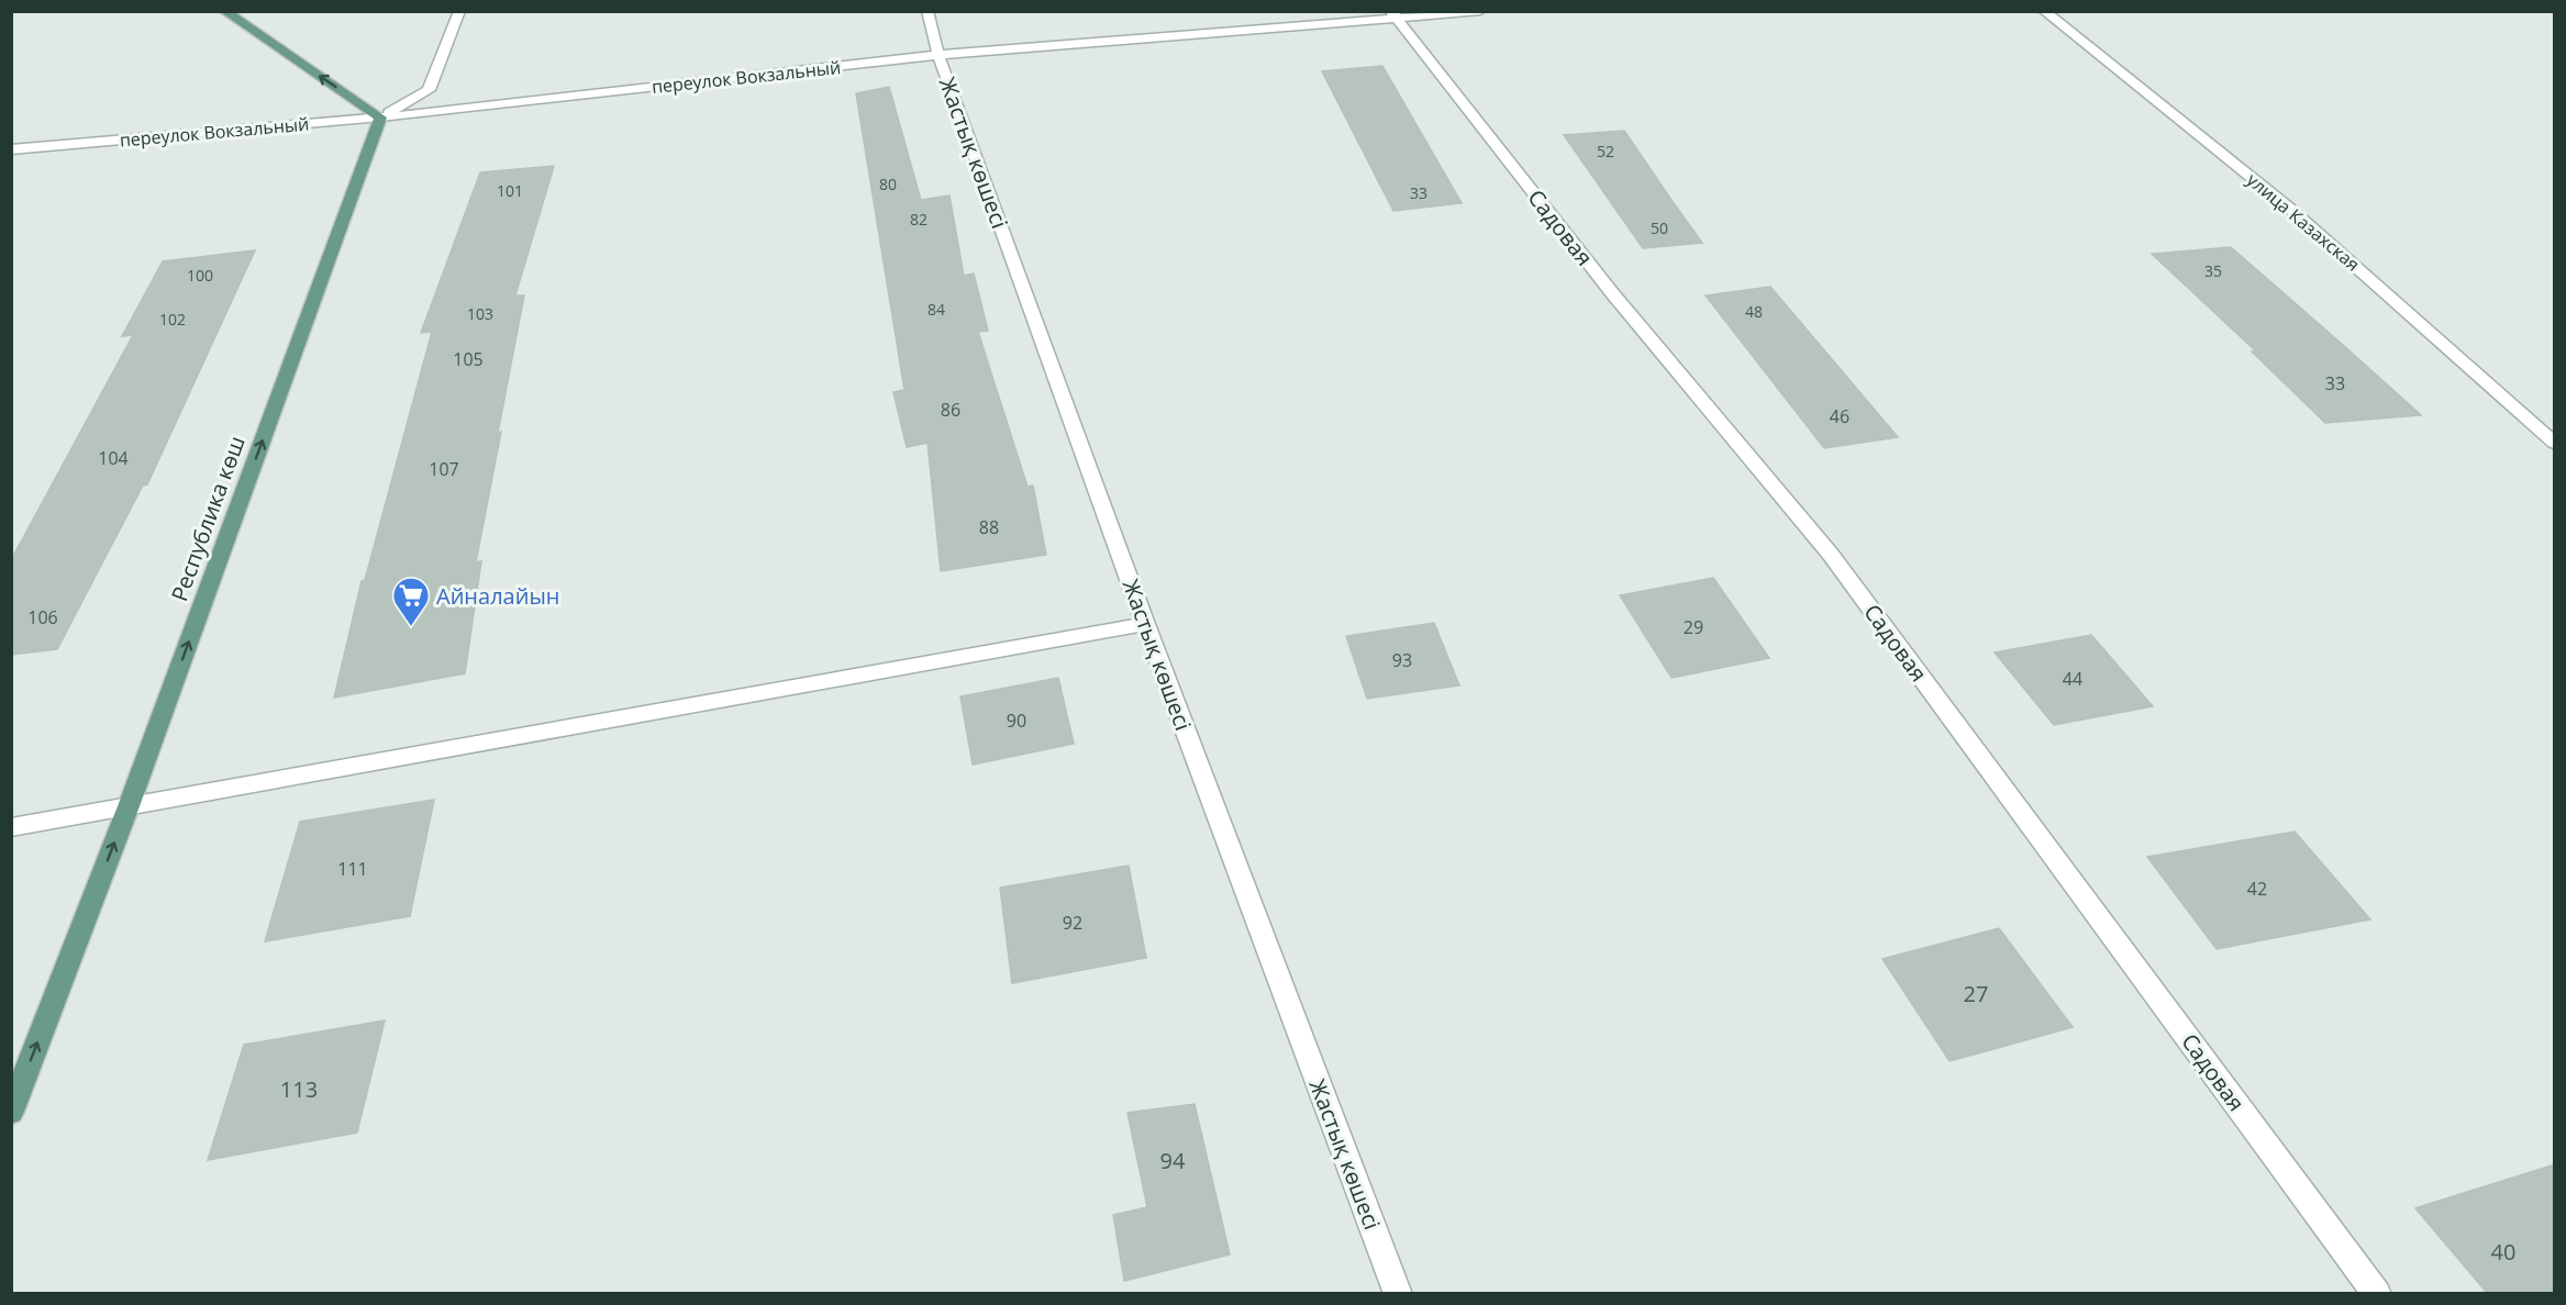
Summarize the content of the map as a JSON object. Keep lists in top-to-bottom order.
{
  "streets": {
    "main road": ["Республика көш"],
    "street": [
      "переулок Вокзальный",
      "Жастық көшесі",
      "улица Казахская",
      "Садовая"
    ]
  },
  "crossings": [
    ["переулок Вокзальный", "Жастық көшесі"],
    ["переулок Вокзальный", "Садовая"],
    ["переулок Вокзальный", "Республика көш"]
  ],
  "one_way": ["Республика көш"],
  "places": {
    "supermarket": ["Айналайын"]
  },
  "house_numbers": [
    "52",
    "80",
    "101",
    "33",
    "82",
    "50",
    "35",
    "100",
    "84",
    "48",
    "103",
    "102",
    "105",
    "33",
    "86",
    "46",
    "104",
    "107",
    "88",
    "106",
    "29",
    "93",
    "44",
    "90",
    "111",
    "42",
    "92",
    "27",
    "113",
    "94",
    "40"
  ]
}
